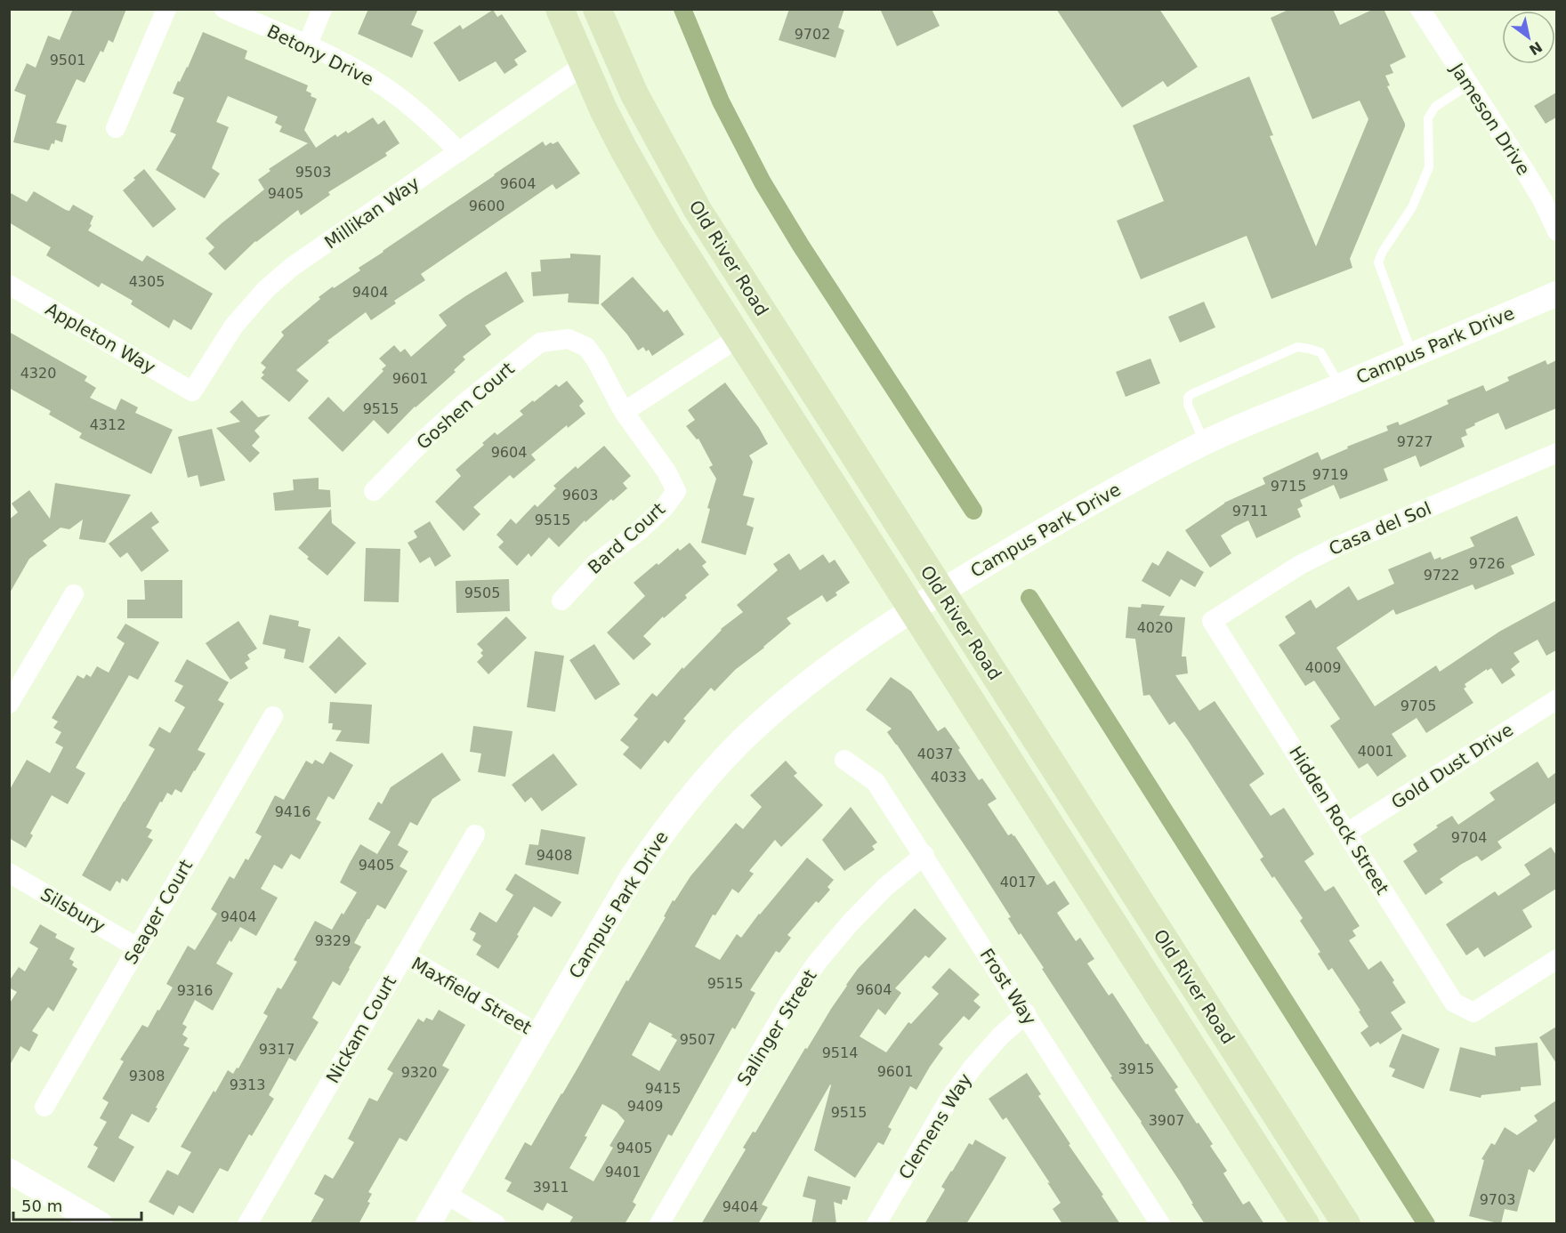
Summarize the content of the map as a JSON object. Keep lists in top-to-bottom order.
{
  "streets": {
    "main road": ["Old River Road"],
    "street": [
      "Betony Drive",
      "Jameson Drive",
      "Millikan Way",
      "Appleton Way",
      "Campus Park Drive",
      "Goshen Court",
      "Casa del Sol",
      "Bard Court",
      "Gold Dust Drive",
      "Hidden Rock Street",
      "Silsbury",
      "Seager Court",
      "Frost Way",
      "Maxfield Street",
      "Salinger Street",
      "Nickam Court",
      "Clemens Way"
    ]
  },
  "crossings": [
    ["Betony Drive", "Millikan Way"],
    ["Millikan Way", "Old River Road"],
    ["Millikan Way", "Appleton Way"],
    ["Old River Road", "Campus Park Drive"],
    ["Campus Park Drive", "Maxfield Street"],
    ["Goshen Court", "Bard Court"],
    ["Casa del Sol", "Hidden Rock Street"],
    ["Gold Dust Drive", "Hidden Rock Street"],
    ["Silsbury", "Seager Court"],
    ["Frost Way", "Salinger Street"],
    ["Frost Way", "Clemens Way"],
    ["Maxfield Street", "Nickam Court"]
  ],
  "house_numbers": [
    "9702",
    "9501",
    "9503",
    "9604",
    "9405",
    "9600",
    "4305",
    "9404",
    "4320",
    "9601",
    "9515",
    "4312",
    "9727",
    "9604",
    "9719",
    "9715",
    "9603",
    "9711",
    "9515",
    "9726",
    "9722",
    "9505",
    "4020",
    "4009",
    "9705",
    "4001",
    "4037",
    "4033",
    "9416",
    "9704",
    "9408",
    "9405",
    "4017",
    "9404",
    "9329",
    "9515",
    "9604",
    "9316",
    "9507",
    "9317",
    "9514",
    "3915",
    "9601",
    "9320",
    "9308",
    "9313",
    "9415",
    "9409",
    "9515",
    "3907",
    "9405",
    "9401",
    "3911",
    "9703",
    "9404"
  ],
  "scale_bar": "50 m",
  "north": "bottom right"
}
